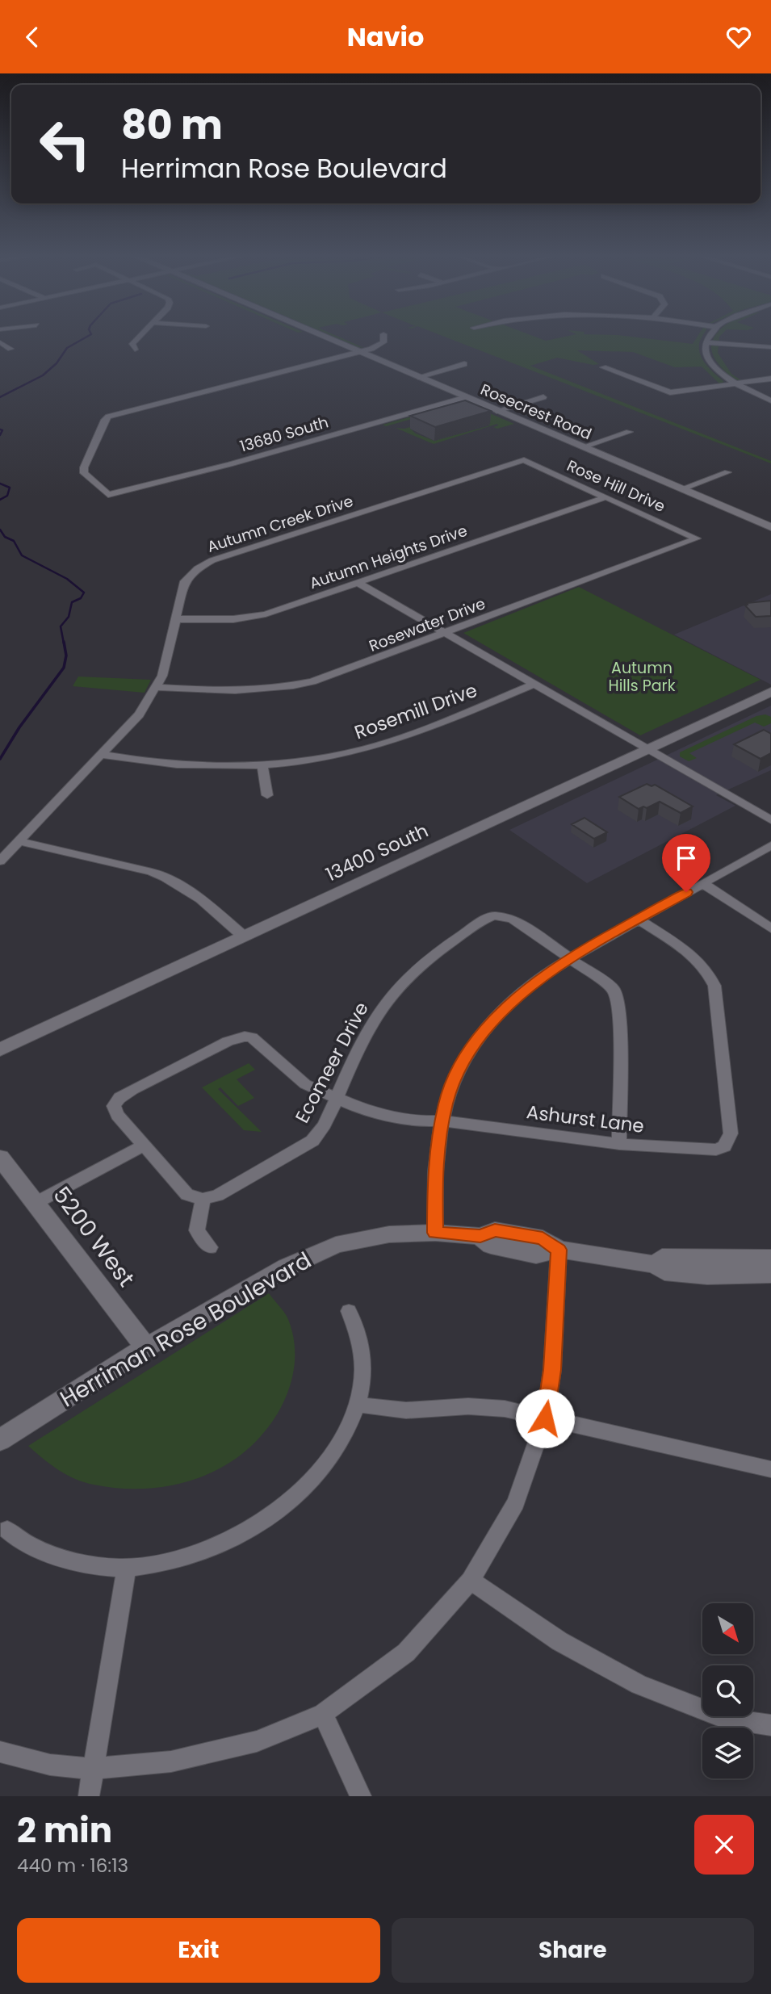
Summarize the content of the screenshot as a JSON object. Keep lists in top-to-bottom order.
{
  "streets": {
    "main road": [
      "Rosecrest Road",
      "13400 South",
      "5200 West",
      "Herriman Rose Boulevard"
    ],
    "street": [
      "13680 South",
      "Rose Hill Drive",
      "Autumn Creek Drive",
      "Autumn Heights Drive",
      "Rosewater Drive",
      "Rosemill Drive",
      "Ecomeer Drive",
      "Ashurst Lane"
    ]
  },
  "crossings": [
    ["Rosecrest Road", "13680 South"],
    ["Rose Hill Drive", "Autumn Creek Drive"],
    ["Rose Hill Drive", "Autumn Heights Drive"],
    ["Rose Hill Drive", "Rosewater Drive"],
    ["Autumn Creek Drive", "Autumn Heights Drive"],
    ["Autumn Creek Drive", "Rosewater Drive"],
    ["Autumn Creek Drive", "Rosemill Drive"],
    ["Ecomeer Drive", "Ashurst Lane"],
    ["5200 West", "Herriman Rose Boulevard"]
  ],
  "parks": ["Autumn Hills Park"],
  "north": "bottom right",
  "page": {
    "header": "Navio",
    "turn": ["80 m", "Herriman Rose Boulevard"],
    "heading": ["2 min", "440 m · 16:13"],
    "buttons": ["Exit", "Share"]
  }
}
